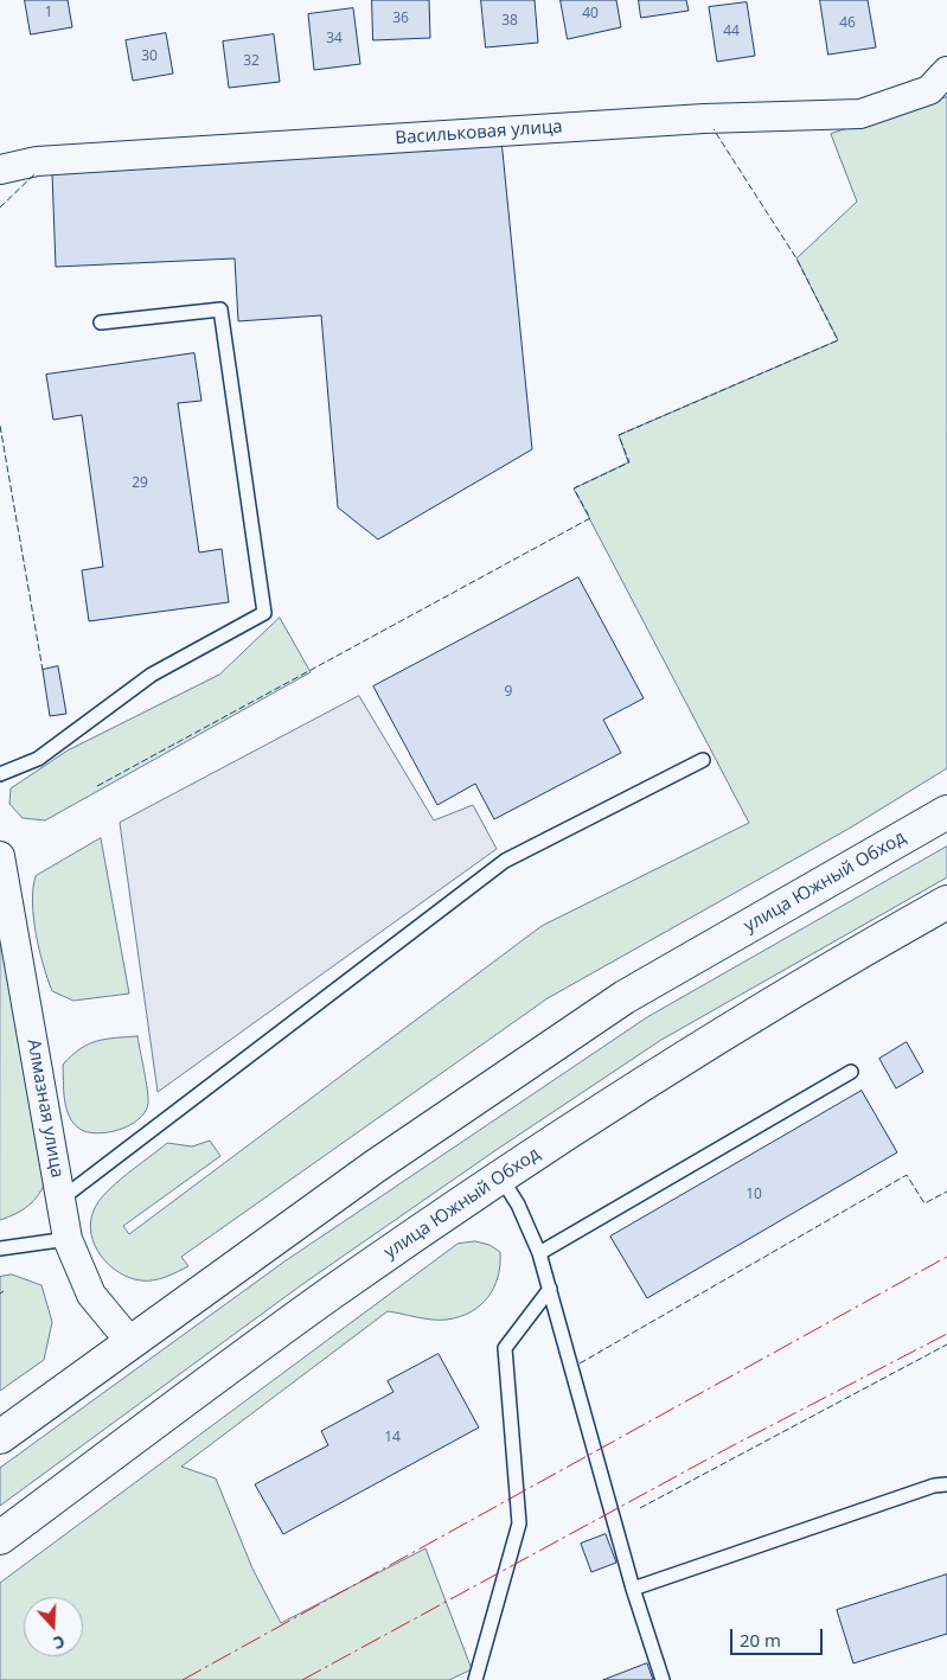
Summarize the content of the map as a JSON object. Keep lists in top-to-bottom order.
{
  "streets": {
    "main road": ["улица Южный Обход"],
    "street": ["Васильковая улица", "Алмазная улица"]
  },
  "crossings": [
    ["улица Южный Обход", "Алмазная улица"]
  ],
  "house_numbers": [
    "1",
    "40",
    "36",
    "38",
    "46",
    "44",
    "34",
    "30",
    "32",
    "29",
    "9",
    "10",
    "14"
  ],
  "scale_bar": "20 m",
  "north": "bottom"
}
